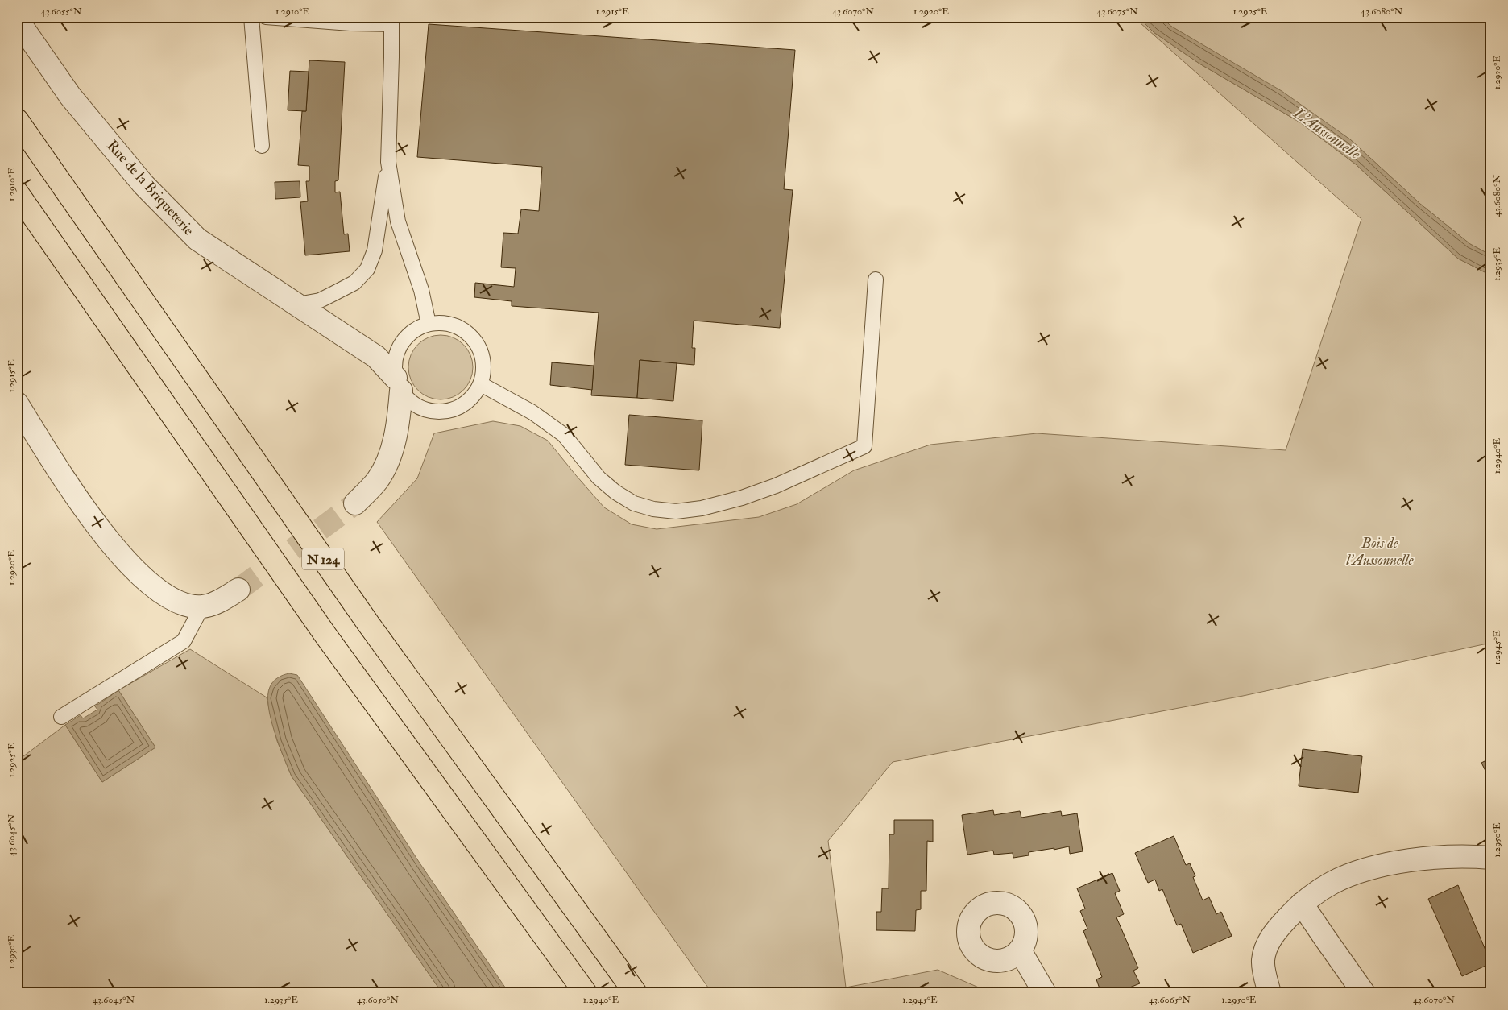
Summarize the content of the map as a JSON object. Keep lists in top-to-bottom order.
{
  "streets": {
    "highway": ["N 124"],
    "street": ["Rue de la Briqueterie"]
  },
  "water": ["L'Aussonnelle"],
  "parks": ["Bois de l'Aussonnelle"],
  "coordinates": [
    "43.6055°N",
    "1.2910°E",
    "1.2915°E",
    "43.6070°N",
    "1.2920°E",
    "43.6075°N",
    "1.2925°E",
    "43.6080°N",
    "1.2930°E",
    "1.2935°E",
    "1.2940°E",
    "1.2945°E",
    "43.6045°N",
    "1.2950°E",
    "43.6050°N",
    "43.6065°N"
  ]
}
